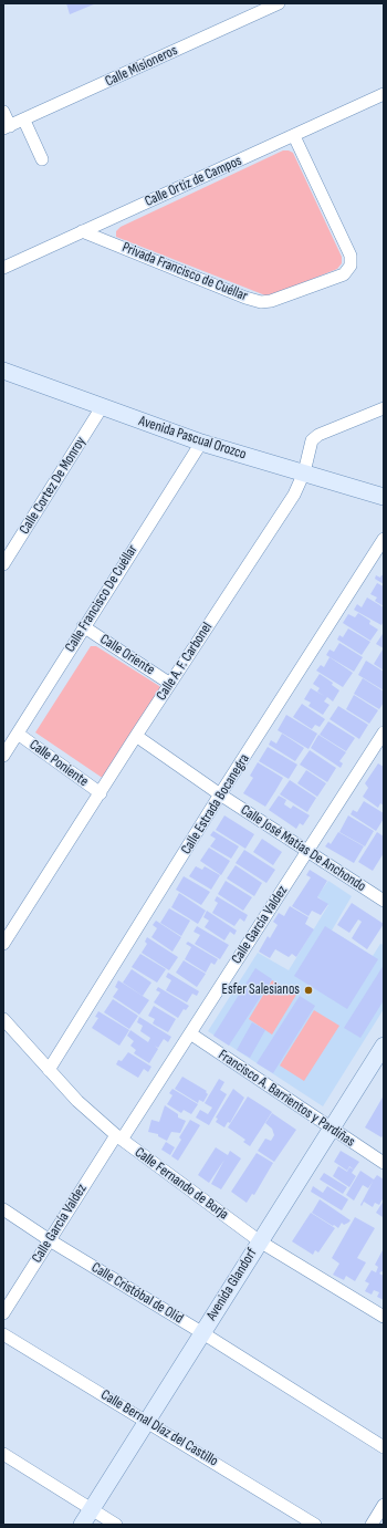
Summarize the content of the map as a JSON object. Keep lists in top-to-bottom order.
{
  "streets": {
    "main road": ["Avenida Pascual Orozco", "Avenida Glandorf"],
    "street": [
      "Calle Misioneros",
      "Calle Ortiz de Campos",
      "Privada Francisco de Cuéllar",
      "Calle Cortez De Monroy",
      "Calle Francisco De Cuéllar",
      "Calle Oriente",
      "Calle A. F. Carbonel",
      "Calle Poniente",
      "Calle Estrada Bocanegra",
      "Calle José Matías De Anchondo",
      "Calle García Valdez",
      "Francisco A. Barrientos y Pardiñas",
      "Calle Fernando de Borja",
      "Calle Cristóbal de Olid",
      "Calle Bernal Díaz del Castillo"
    ]
  },
  "crossings": [
    ["Calle Ortiz de Campos", "Privada Francisco de Cuéllar"],
    ["Avenida Pascual Orozco", "Calle Cortez De Monroy"],
    ["Avenida Pascual Orozco", "Calle Francisco De Cuéllar"],
    ["Avenida Pascual Orozco", "Calle A. F. Carbonel"],
    ["Calle Francisco De Cuéllar", "Calle Oriente"],
    ["Calle Francisco De Cuéllar", "Calle Poniente"],
    ["Calle Oriente", "Calle A. F. Carbonel"],
    ["Calle A. F. Carbonel", "Calle Poniente"],
    ["Calle A. F. Carbonel", "Calle José Matías De Anchondo"],
    ["Calle Estrada Bocanegra", "Calle José Matías De Anchondo"],
    ["Calle Estrada Bocanegra", "Calle Fernando de Borja"],
    ["Calle José Matías De Anchondo", "Calle García Valdez"],
    ["Calle García Valdez", "Francisco A. Barrientos y Pardiñas"],
    ["Calle García Valdez", "Calle Fernando de Borja"],
    ["Calle García Valdez", "Calle Cristóbal de Olid"],
    ["Francisco A. Barrientos y Pardiñas", "Avenida Glandorf"],
    ["Calle Fernando de Borja", "Avenida Glandorf"],
    ["Avenida Glandorf", "Calle Cristóbal de Olid"],
    ["Avenida Glandorf", "Calle Bernal Díaz del Castillo"]
  ],
  "places": ["Esfer Salesianos"]
}
